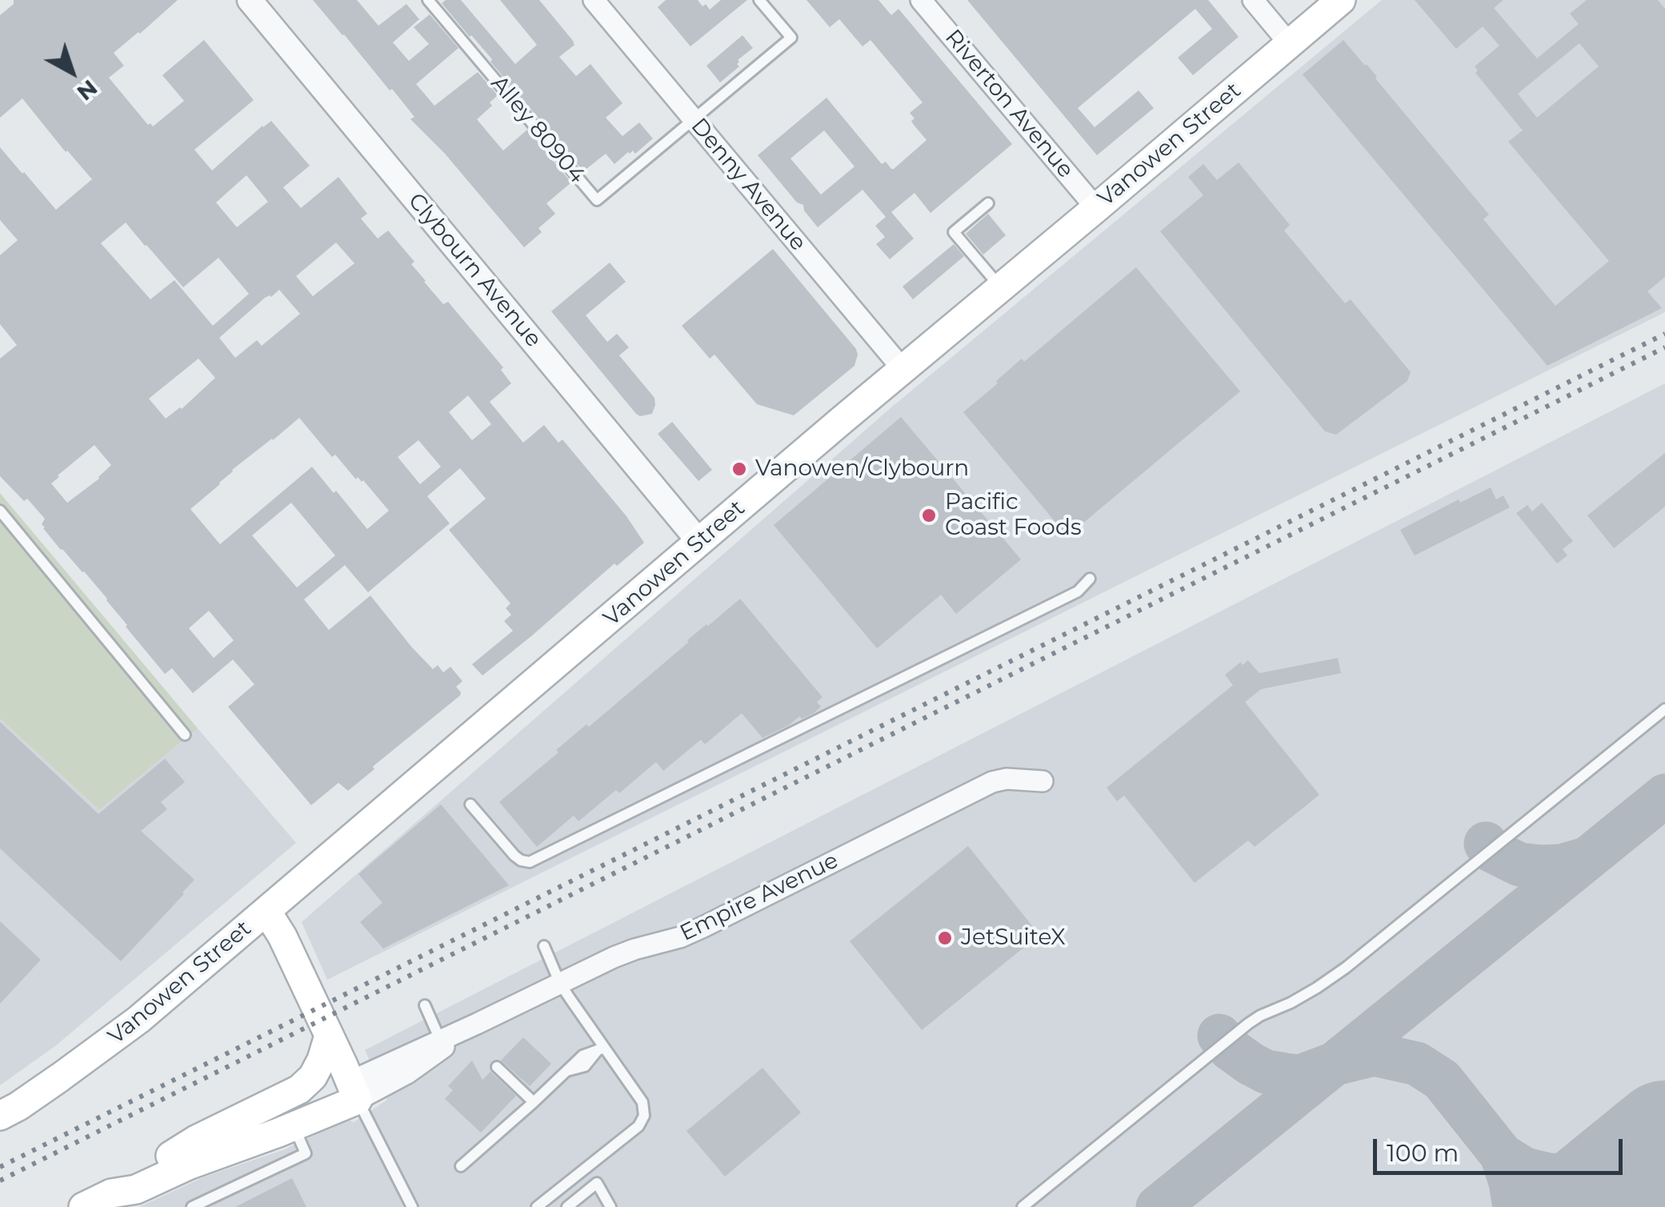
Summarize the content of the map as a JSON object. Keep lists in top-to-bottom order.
{
  "streets": {
    "main road": ["Vanowen Street", "Empire Avenue"],
    "street": ["Riverton Avenue", "Denny Avenue", "Clybourn Avenue"],
    "lane": ["Alley 80904"]
  },
  "crossings": [
    ["Riverton Avenue", "Vanowen Street"],
    ["Alley 80904", "Denny Avenue"],
    ["Vanowen Street", "Denny Avenue"],
    ["Vanowen Street", "Clybourn Avenue"]
  ],
  "places": ["Vanowen/Clybourn", "Pacific Coast Foods", "JetSuiteX"],
  "scale_bar": "100 m",
  "north": "bottom right"
}
